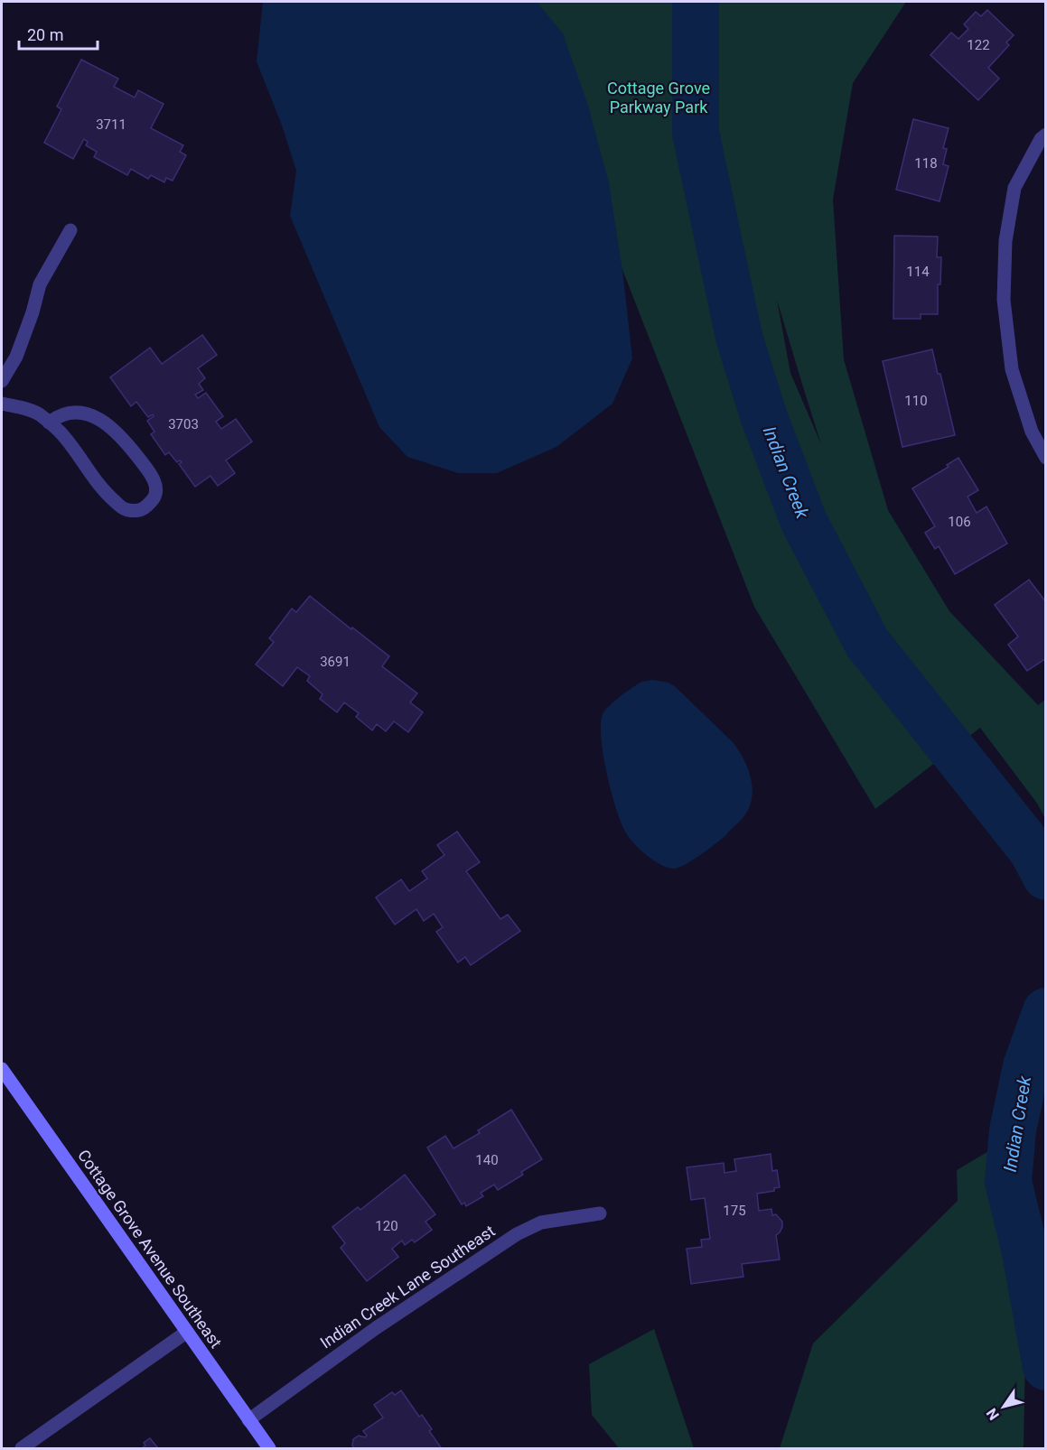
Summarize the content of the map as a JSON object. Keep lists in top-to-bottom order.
{
  "streets": {
    "main road": ["Cottage Grove Avenue Southeast"],
    "street": ["Indian Creek Lane Southeast"]
  },
  "crossings": [
    ["Cottage Grove Avenue Southeast", "Indian Creek Lane Southeast"]
  ],
  "water": ["Indian Creek"],
  "parks": ["Cottage Grove Parkway Park"],
  "house_numbers": [
    "122",
    "3711",
    "118",
    "114",
    "110",
    "3703",
    "106",
    "3691",
    "140",
    "175",
    "120"
  ],
  "scale_bar": "20 m",
  "north": "bottom left"
}
